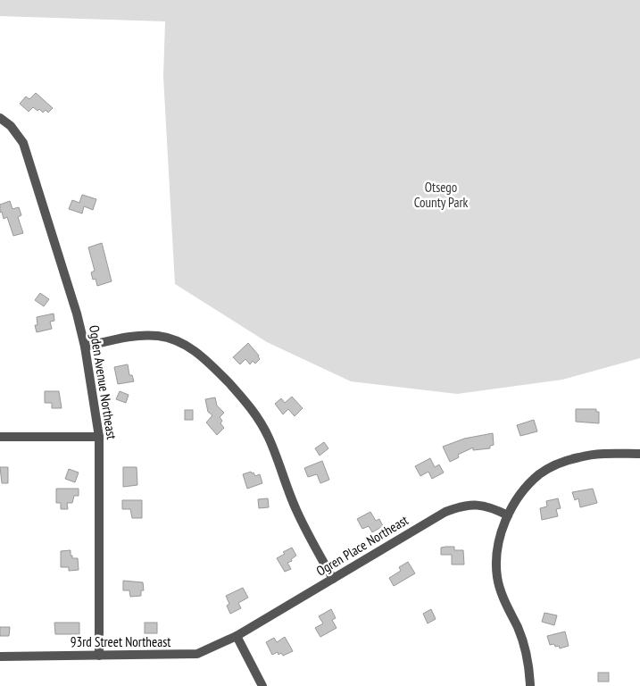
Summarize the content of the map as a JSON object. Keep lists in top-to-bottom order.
{
  "streets": {
    "street": ["Ogden Avenue Northeast", "Ogren Place Northeast", "93rd Street Northeast"]
  },
  "crossings": [
    ["Ogden Avenue Northeast", "93rd Street Northeast"],
    ["Ogren Place Northeast", "93rd Street Northeast"]
  ],
  "parks": ["Otsego County Park"]
}
